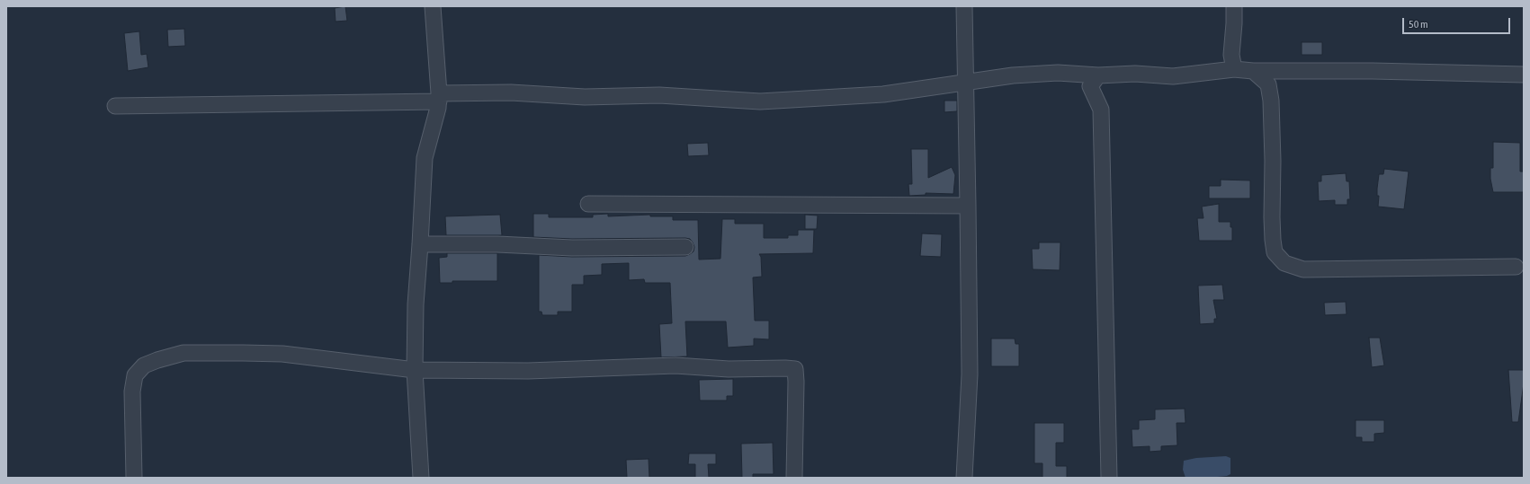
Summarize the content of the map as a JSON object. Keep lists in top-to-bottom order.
{
  "scale_bar": "50 m"
}
